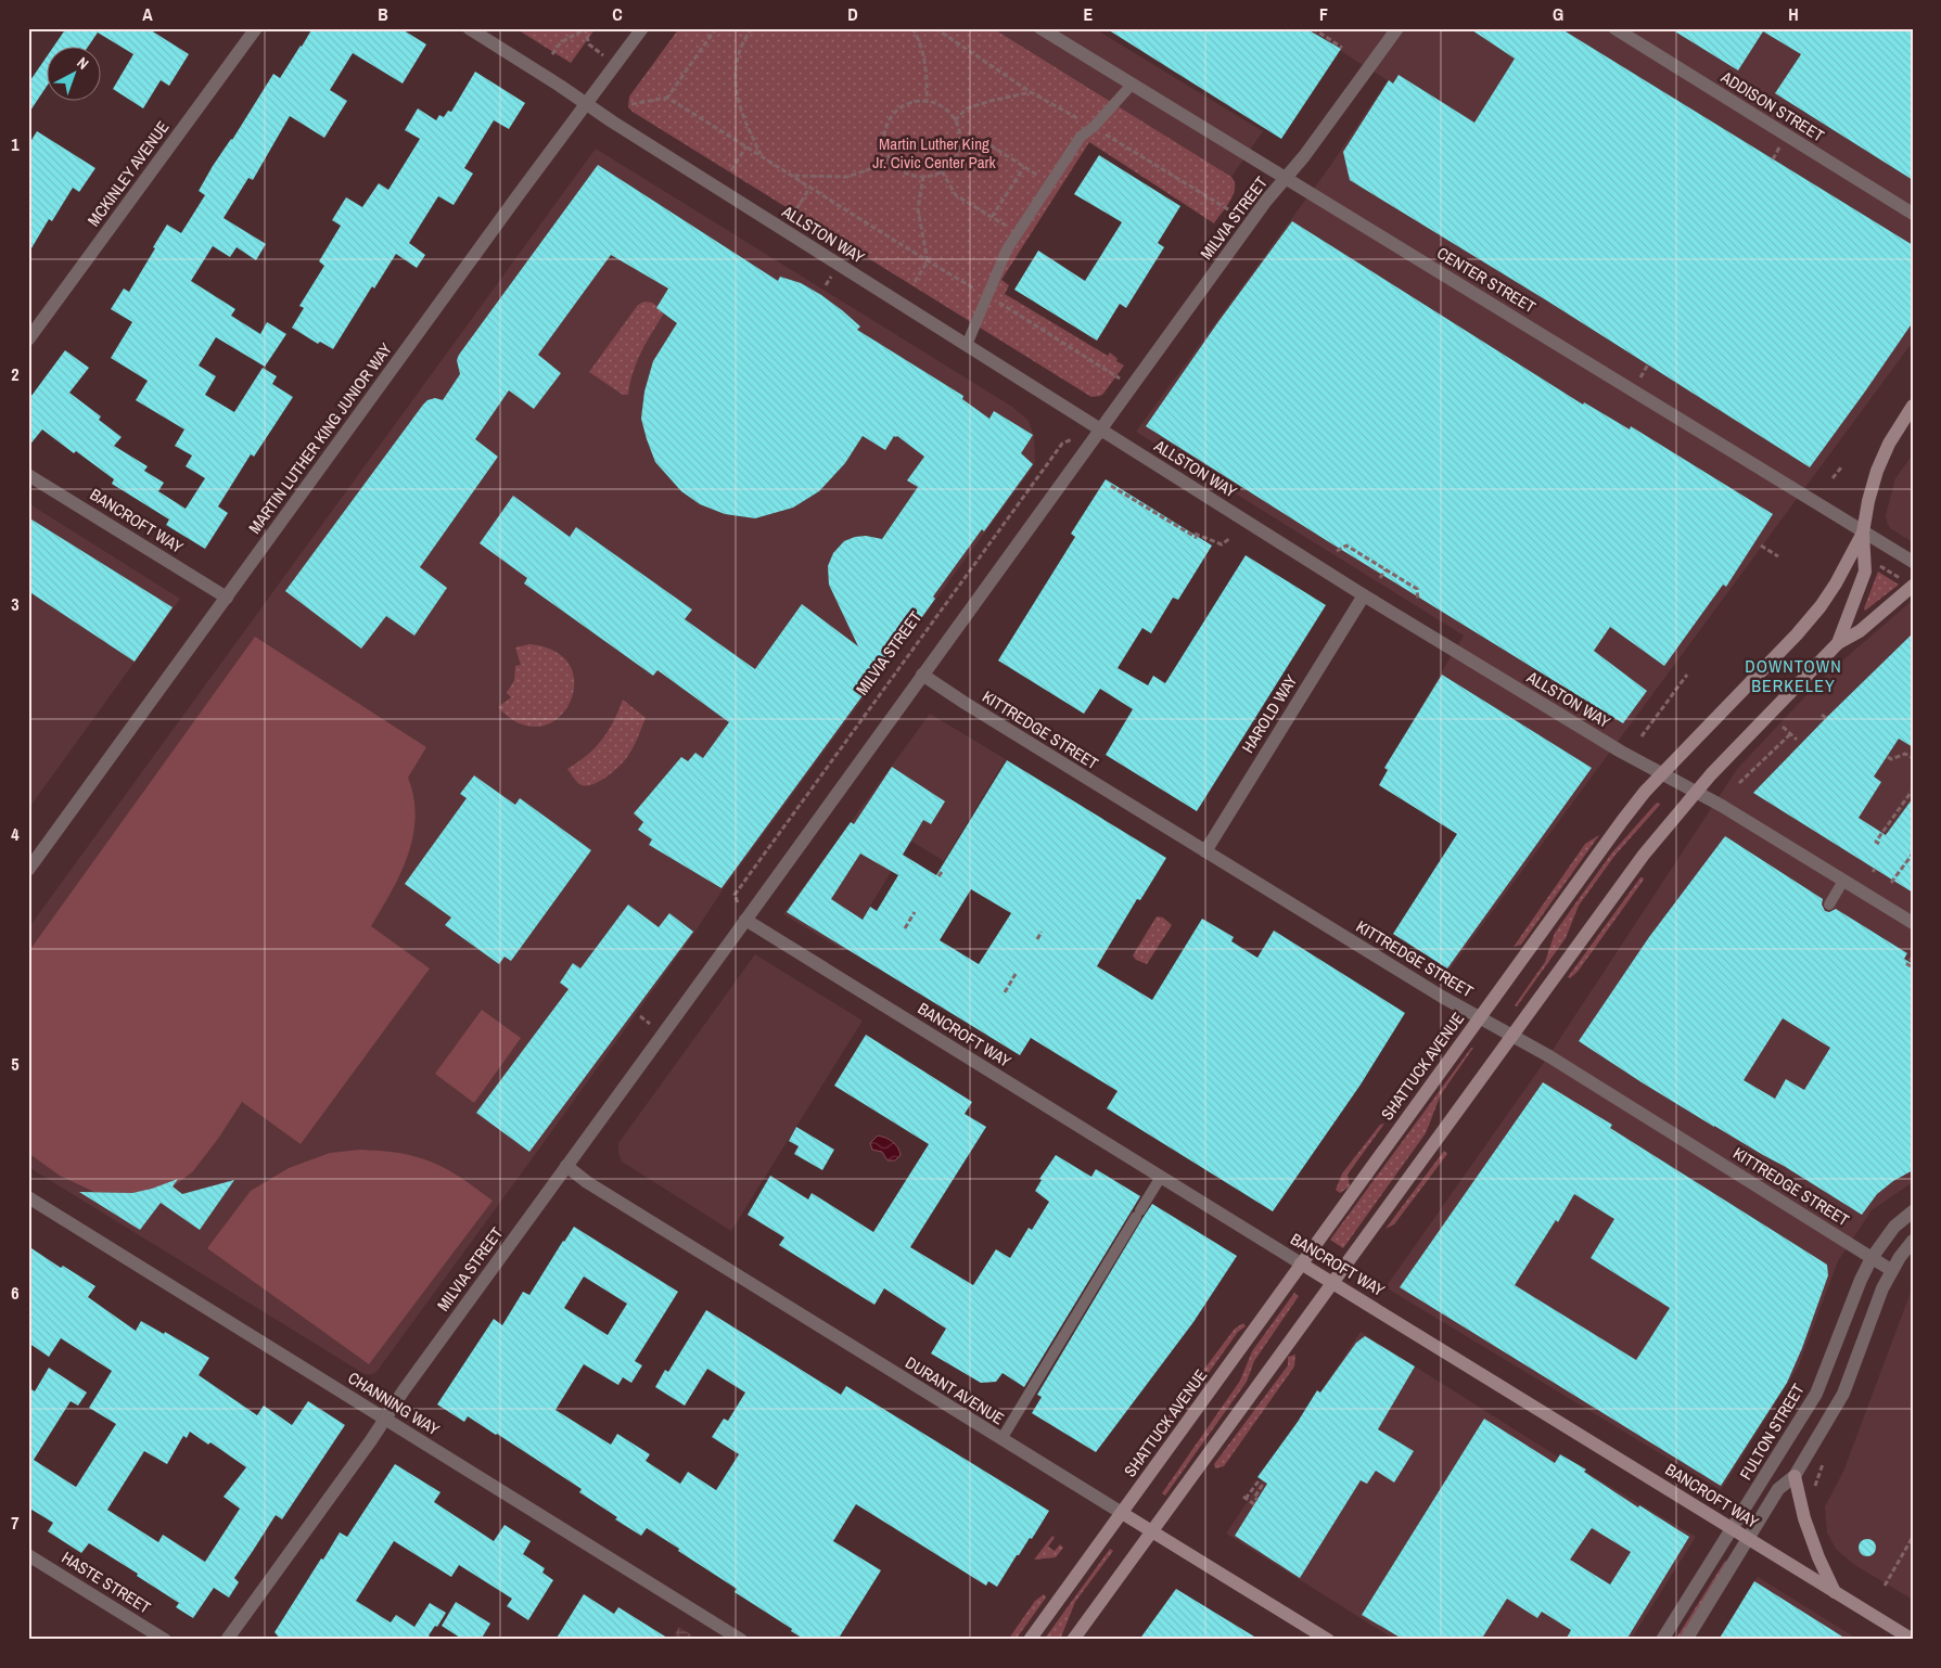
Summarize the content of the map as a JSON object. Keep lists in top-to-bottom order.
{
  "streets": {
    "main road": ["BANCROFT WAY", "SHATTUCK AVENUE", "DURANT AVENUE"],
    "street": [
      "ADDISON STREET",
      "MCKINLEY AVENUE",
      "MILVIA STREET",
      "ALLSTON WAY",
      "CENTER STREET",
      "MARTIN LUTHER KING JUNIOR WAY",
      "HAROLD WAY",
      "KITTREDGE STREET",
      "CHANNING WAY",
      "FULTON STREET",
      "HASTE STREET"
    ]
  },
  "crossings": [
    ["MILVIA STREET", "ALLSTON WAY"],
    ["MILVIA STREET", "CENTER STREET"],
    ["MILVIA STREET", "BANCROFT WAY"],
    ["MILVIA STREET", "KITTREDGE STREET"],
    ["MILVIA STREET", "DURANT AVENUE"],
    ["MILVIA STREET", "CHANNING WAY"],
    ["ALLSTON WAY", "MARTIN LUTHER KING JUNIOR WAY"],
    ["ALLSTON WAY", "HAROLD WAY"],
    ["ALLSTON WAY", "SHATTUCK AVENUE"],
    ["CENTER STREET", "SHATTUCK AVENUE"],
    ["MARTIN LUTHER KING JUNIOR WAY", "BANCROFT WAY"],
    ["BANCROFT WAY", "SHATTUCK AVENUE"],
    ["BANCROFT WAY", "FULTON STREET"],
    ["HAROLD WAY", "KITTREDGE STREET"],
    ["KITTREDGE STREET", "SHATTUCK AVENUE"],
    ["KITTREDGE STREET", "FULTON STREET"],
    ["SHATTUCK AVENUE", "DURANT AVENUE"]
  ],
  "districts": ["DOWNTOWN BERKELEY"],
  "parks": ["Martin Luther King Jr. Civic Center Park"],
  "north": "top right",
  "grid": {
    "columns": [
      "A",
      "B",
      "C",
      "D",
      "E",
      "F",
      "G",
      "H"
    ],
    "rows": [
      "1",
      "2",
      "3",
      "4",
      "5",
      "6",
      "7"
    ]
  }
}
